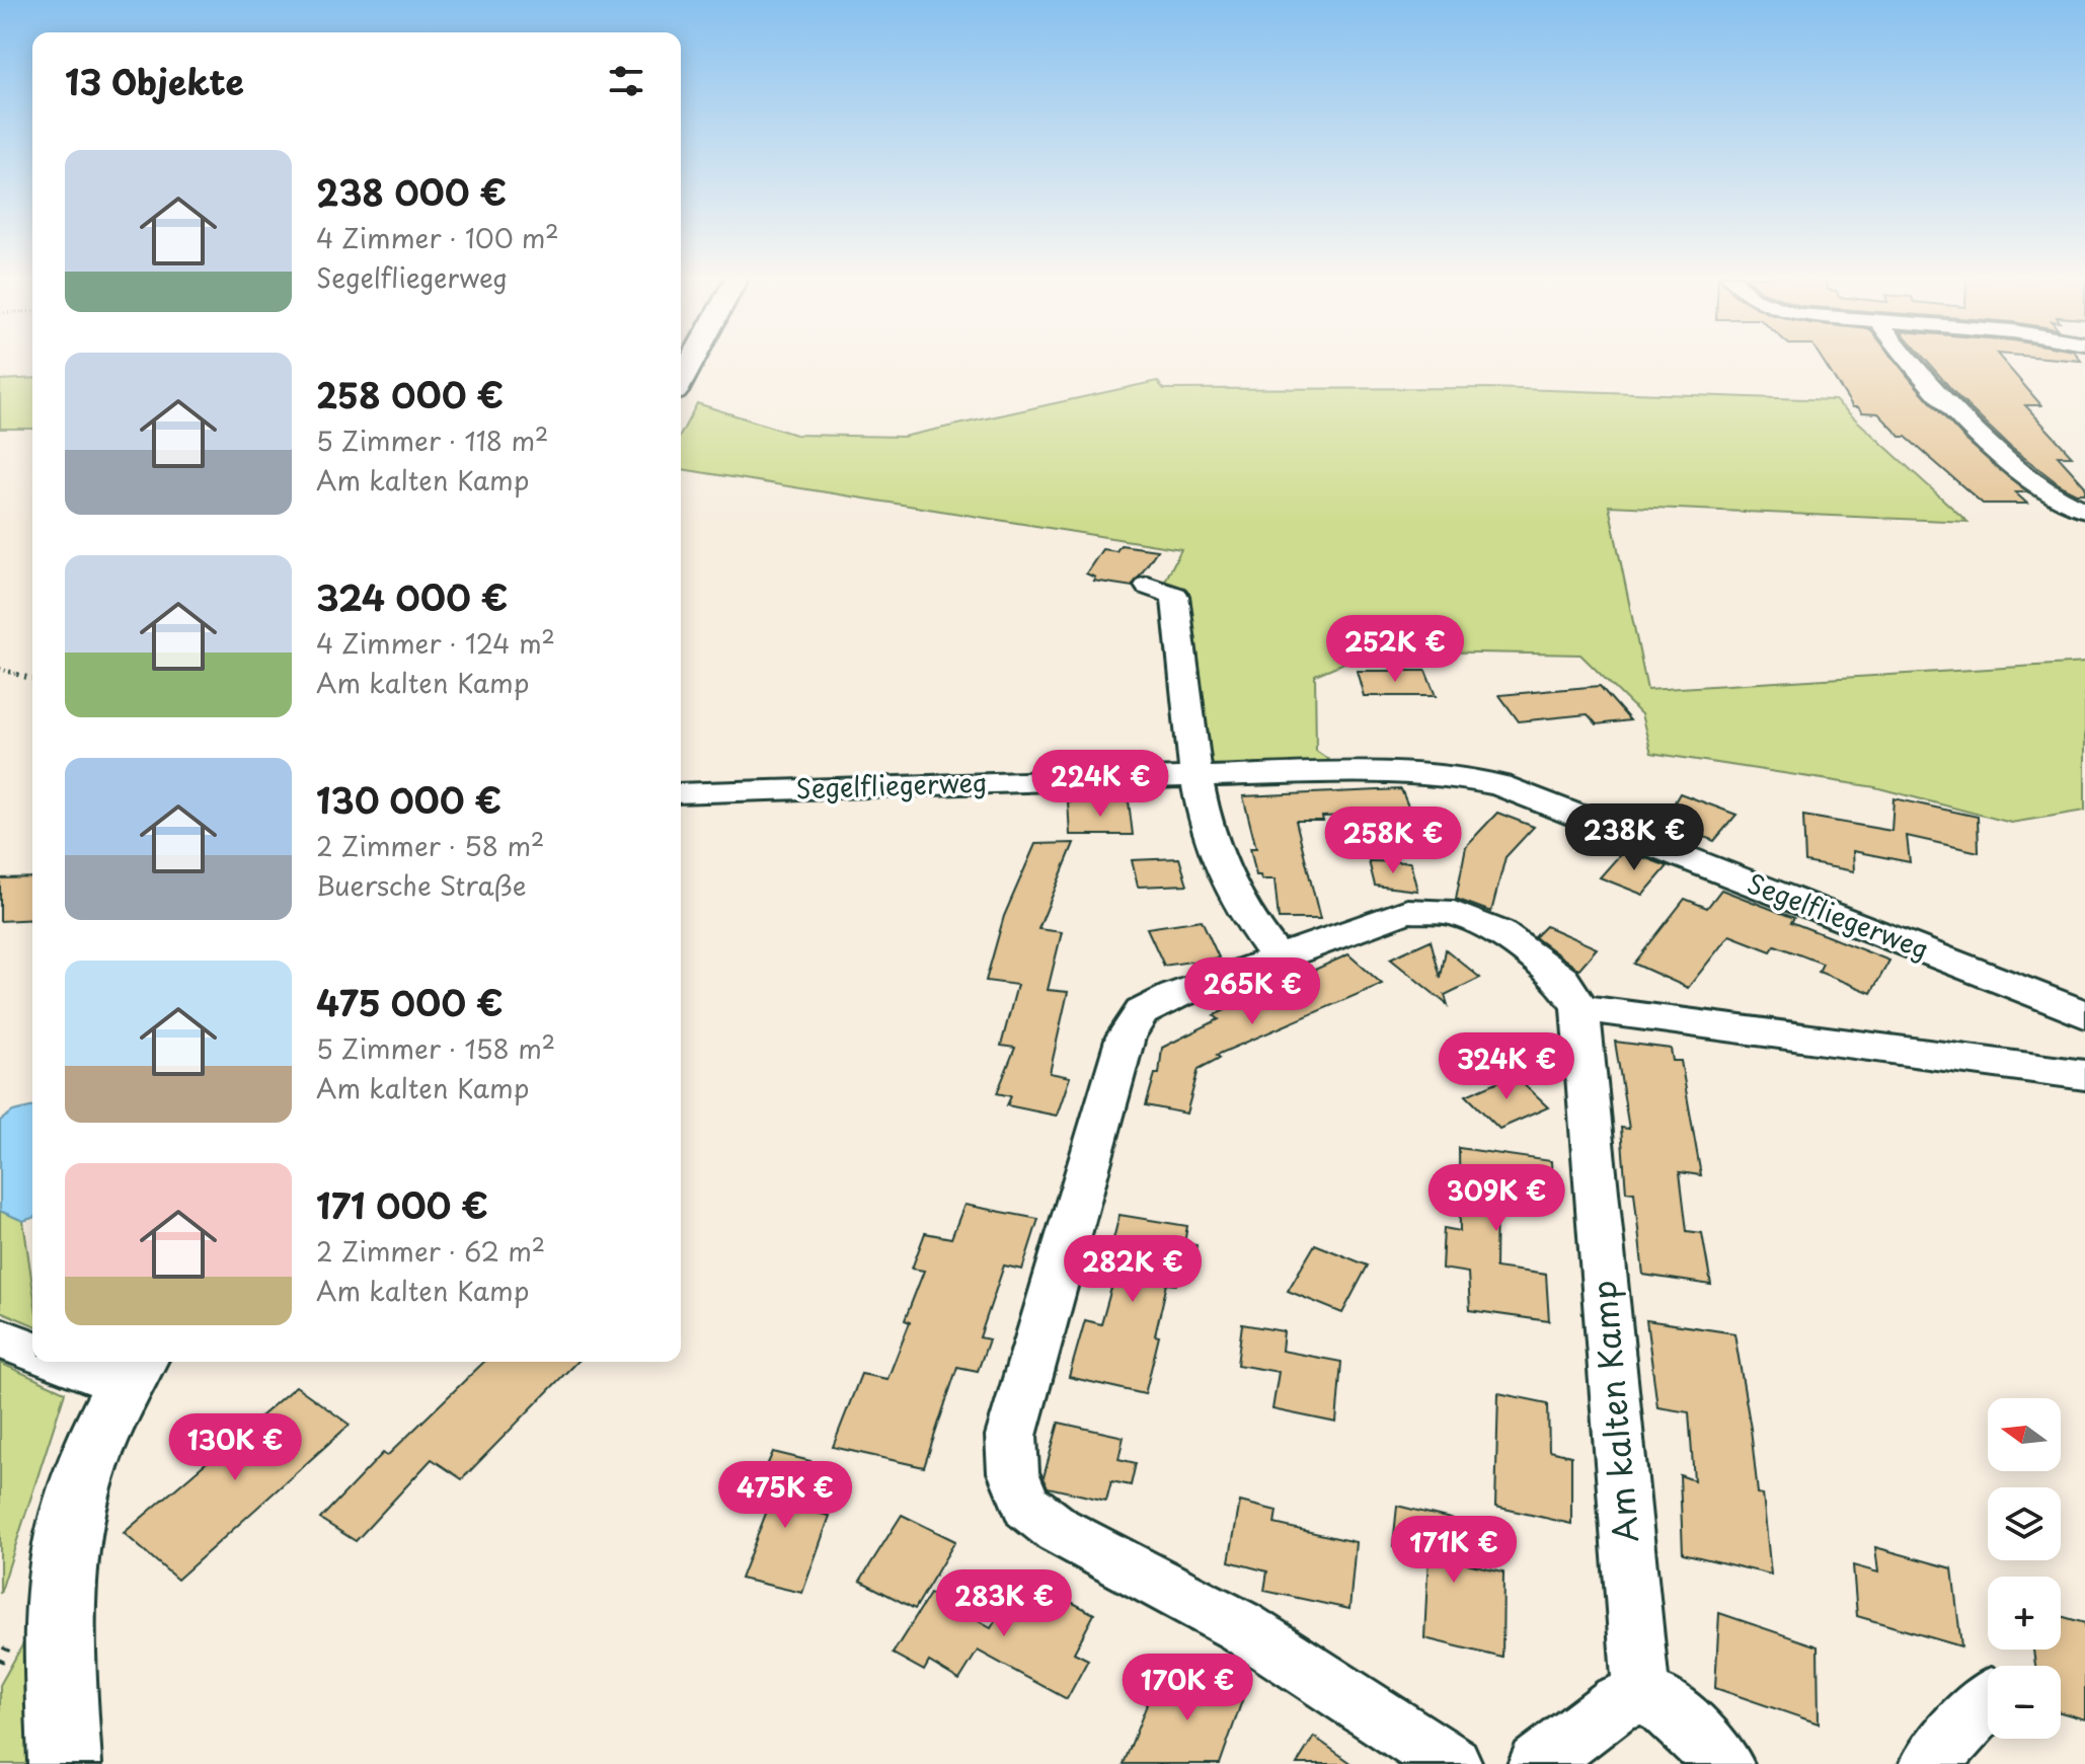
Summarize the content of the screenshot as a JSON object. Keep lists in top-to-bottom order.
{
  "streets": {
    "street": ["Segelfliegerweg", "Am kalten Kamp"]
  },
  "north": "left",
  "page": {
    "heading": "13 Objekte",
    "list": [
      {
        "name": "238 000 €",
        "note": "4 Zimmer · 100 m² · Segelfliegerweg"
      },
      {
        "name": "258 000 €",
        "note": "5 Zimmer · 118 m² · Am kalten Kamp"
      },
      {
        "name": "324 000 €",
        "note": "4 Zimmer · 124 m² · Am kalten Kamp"
      },
      {
        "name": "130 000 €",
        "note": "2 Zimmer · 58 m² · Buersche Straße"
      },
      {
        "name": "475 000 €",
        "note": "5 Zimmer · 158 m² · Am kalten Kamp"
      },
      {
        "name": "171 000 €",
        "note": "2 Zimmer · 62 m² · Am kalten Kamp"
      }
    ],
    "price": [
      "252K €",
      "224K €",
      "238K €",
      "258K €",
      "265K €",
      "324K €",
      "309K €",
      "282K €",
      "130K €",
      "475K €",
      "171K €",
      "283K €",
      "170K €"
    ],
    "map_buttons": ["+", "−"]
  }
}
